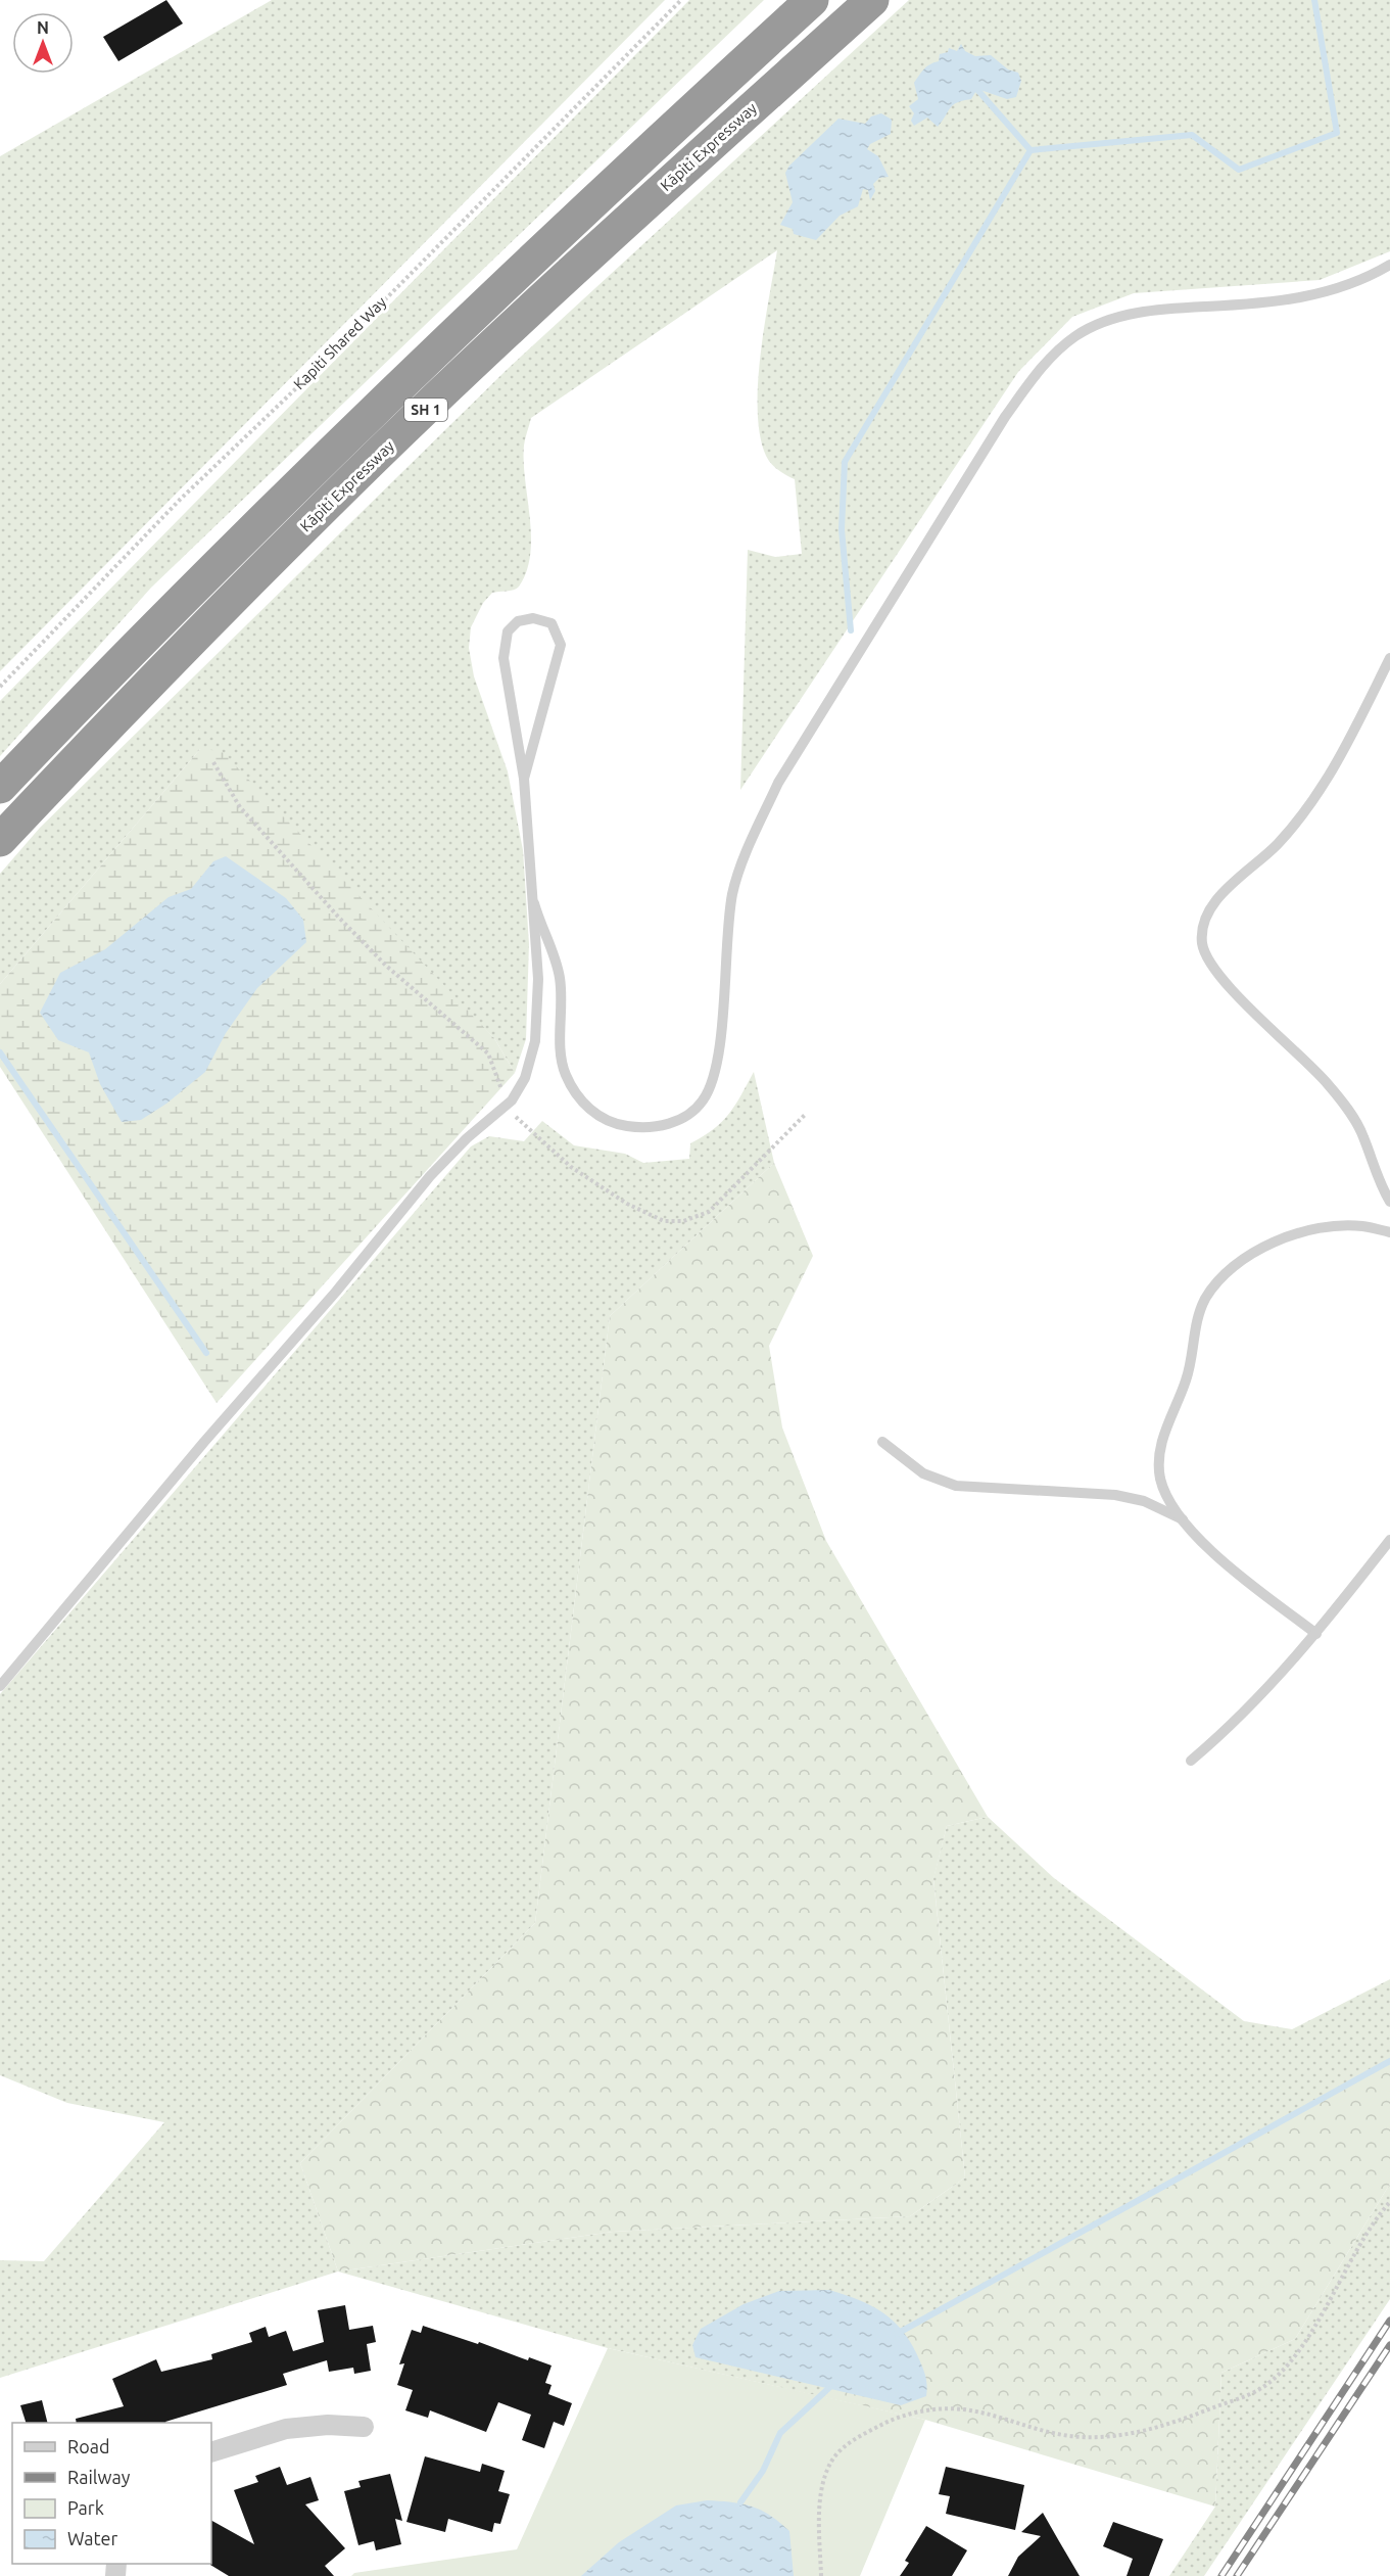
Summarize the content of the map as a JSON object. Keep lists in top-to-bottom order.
{
  "streets": {
    "highway": ["Kāpiti Expressway", "SH 1"],
    "path": ["Kapiti Shared Way"]
  },
  "legend": [
    "Road",
    "Railway",
    "Park",
    "Water"
  ],
  "north": "top"
}
